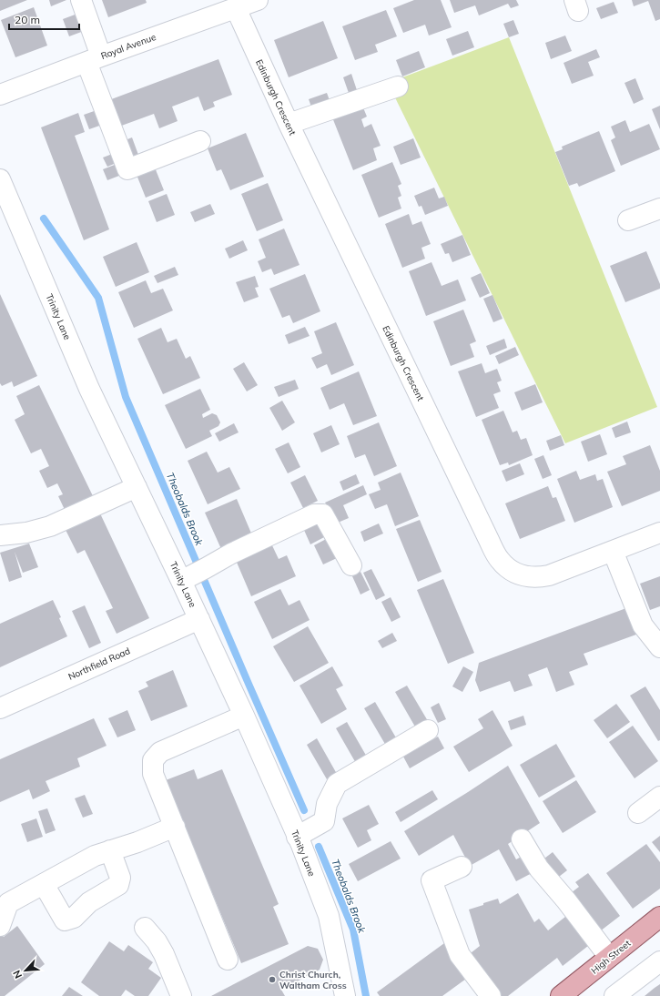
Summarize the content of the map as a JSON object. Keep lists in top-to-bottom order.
{
  "streets": {
    "main road": ["High Street"],
    "street": [
      "Royal Avenue",
      "Edinburgh Crescent",
      "Trinity Lane",
      "Northfield Road"
    ]
  },
  "crossings": [
    ["Royal Avenue", "Edinburgh Crescent"],
    ["Trinity Lane", "Northfield Road"]
  ],
  "water": ["Theobalds Brook"],
  "places": ["Christ Church, Waltham Cross"],
  "scale_bar": "20 m",
  "north": "bottom left"
}
